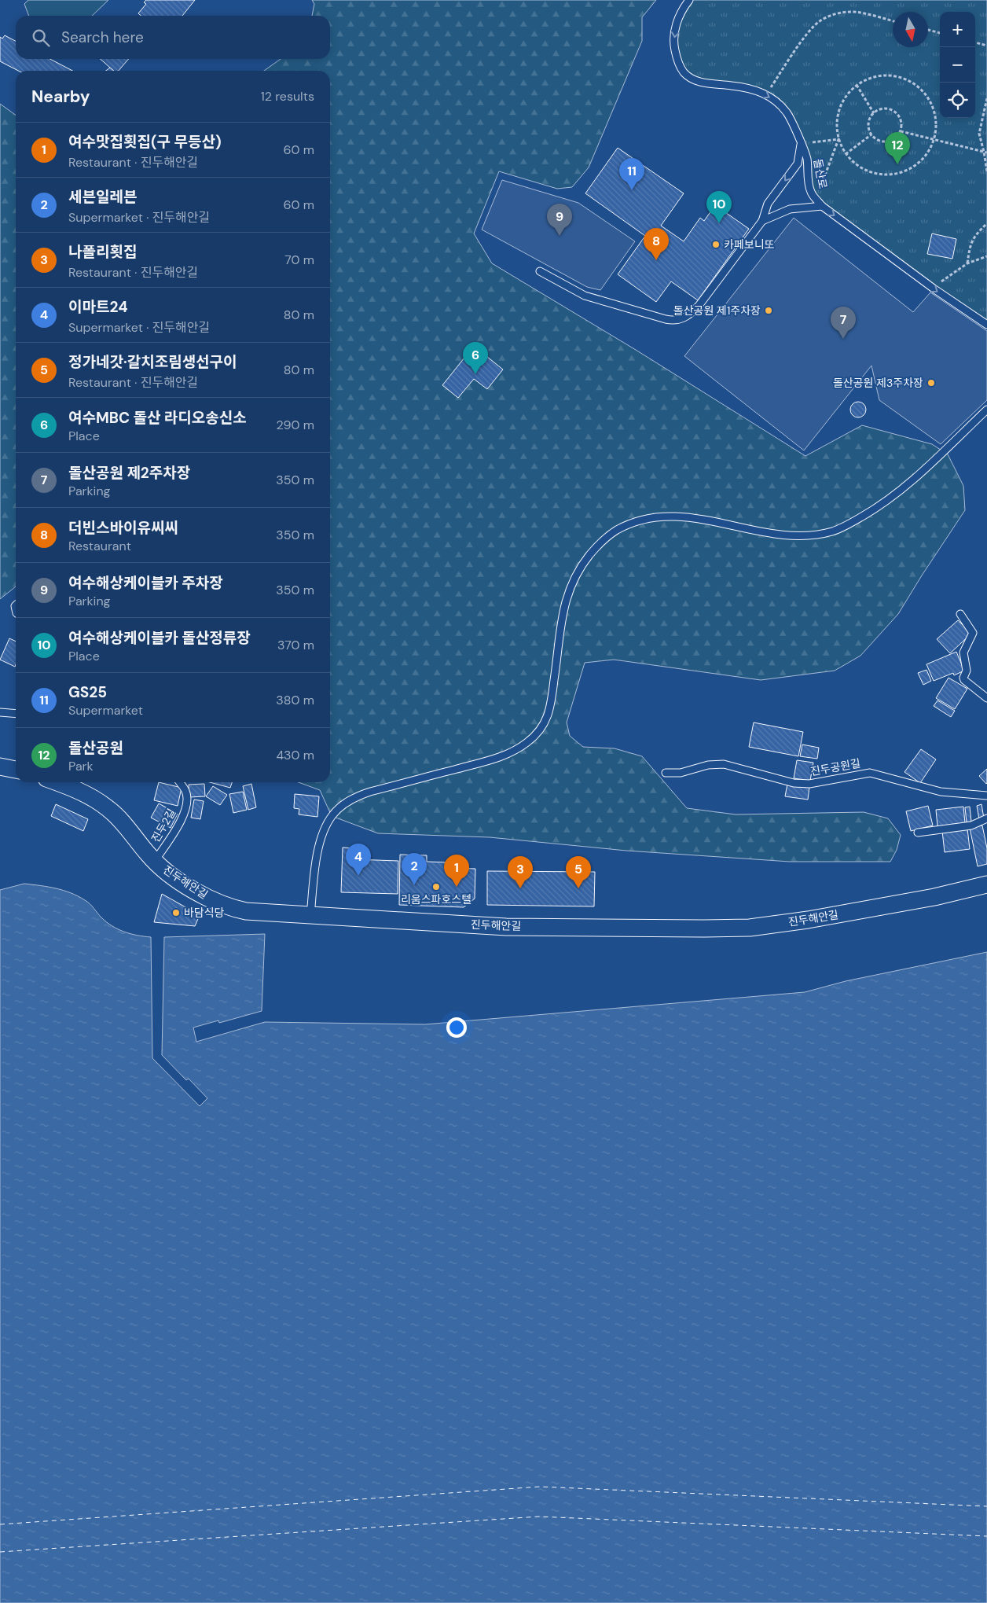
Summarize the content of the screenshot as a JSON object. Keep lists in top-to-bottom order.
{
  "streets": {
    "street": ["진두해안길"],
    "lane": ["돌산로", "진두공원길", "진두2길"]
  },
  "crossings": [
    ["진두2길", "진두해안길"]
  ],
  "one_way": ["돌산로"],
  "places": [
    "카페보니또",
    "돌산공원 제1주차장",
    "돌산공원 제3주차장",
    "리움스파호스텔",
    "바담식당"
  ],
  "north": "bottom",
  "page": {
    "map_buttons": ["+", "−"],
    "search": "Search here",
    "heading": ["Nearby", "12 results"],
    "list": [
      {
        "mark": "1",
        "name": "여수맛집횟집(구 무등산)",
        "note": "Restaurant · 진두해안길",
        "value": "60 m"
      },
      {
        "mark": "2",
        "name": "세븐일레븐",
        "note": "Supermarket · 진두해안길",
        "value": "60 m"
      },
      {
        "mark": "3",
        "name": "나폴리횟집",
        "note": "Restaurant · 진두해안길",
        "value": "70 m"
      },
      {
        "mark": "4",
        "name": "이마트24",
        "note": "Supermarket · 진두해안길",
        "value": "80 m"
      },
      {
        "mark": "5",
        "name": "정가네갓·갈치조림생선구이",
        "note": "Restaurant · 진두해안길",
        "value": "80 m"
      },
      {
        "mark": "6",
        "name": "여수MBC 돌산 라디오송신소",
        "note": "Place",
        "value": "290 m"
      },
      {
        "mark": "7",
        "name": "돌산공원 제2주차장",
        "note": "Parking",
        "value": "350 m"
      },
      {
        "mark": "8",
        "name": "더빈스바이유씨씨",
        "note": "Restaurant",
        "value": "350 m"
      },
      {
        "mark": "9",
        "name": "여수해상케이블카 주차장",
        "note": "Parking",
        "value": "350 m"
      },
      {
        "mark": "10",
        "name": "여수해상케이블카 돌산정류장",
        "note": "Place",
        "value": "370 m"
      },
      {
        "mark": "11",
        "name": "GS25",
        "note": "Supermarket",
        "value": "380 m"
      },
      {
        "mark": "12",
        "name": "돌산공원",
        "note": "Park",
        "value": "430 m"
      }
    ],
    "pins": [
      "12",
      "11",
      "10",
      "9",
      "8",
      "7",
      "6",
      "4",
      "2",
      "1",
      "3",
      "5"
    ]
  }
}
